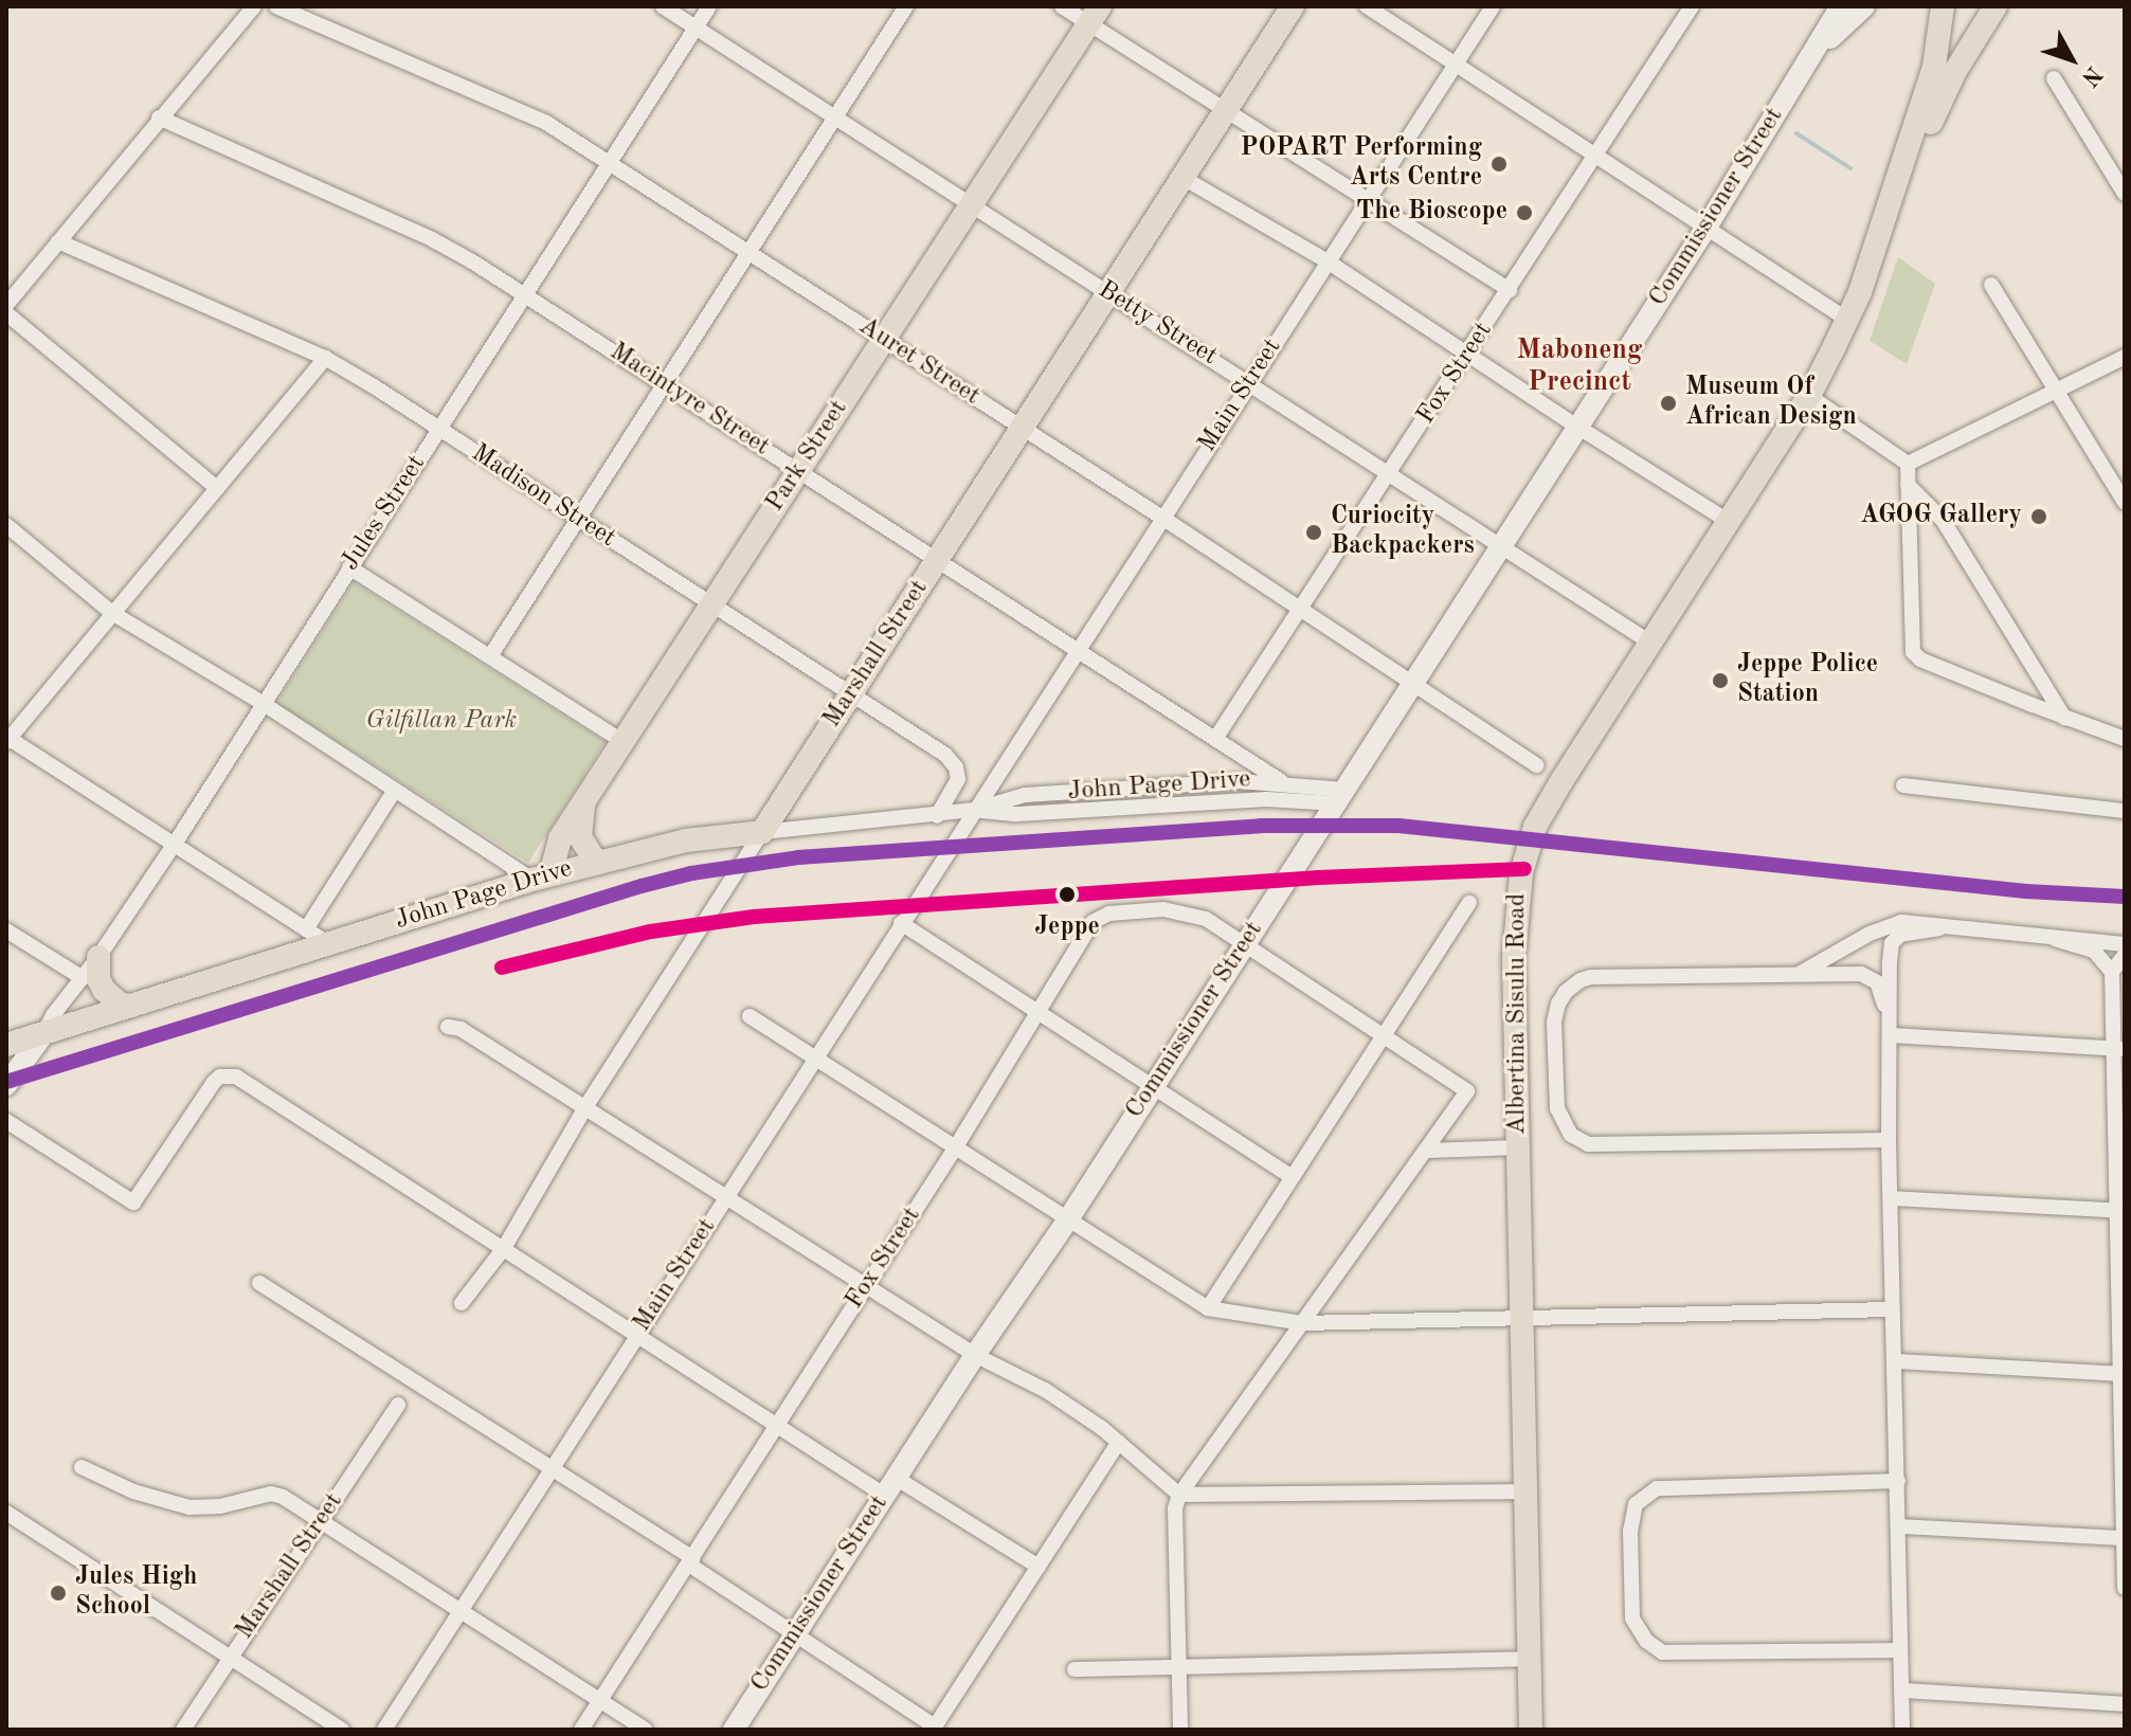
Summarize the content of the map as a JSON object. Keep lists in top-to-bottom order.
{
  "streets": {
    "main road": [
      "Commissioner Street",
      "Park Street",
      "Marshall Street",
      "John Page Drive",
      "Albertina Sisulu Road"
    ],
    "street": [
      "Betty Street",
      "Auret Street",
      "Fox Street",
      "Main Street",
      "Macintyre Street",
      "Madison Street",
      "Jules Street"
    ]
  },
  "crossings": [
    ["Commissioner Street", "Betty Street"],
    ["Commissioner Street", "Auret Street"],
    ["Commissioner Street", "Fox Street"],
    ["Commissioner Street", "John Page Drive"],
    ["Betty Street", "Fox Street"],
    ["Betty Street", "Main Street"],
    ["Betty Street", "Park Street"],
    ["Betty Street", "Jules Street"],
    ["Betty Street", "Marshall Street"],
    ["Betty Street", "Albertina Sisulu Road"],
    ["Auret Street", "Fox Street"],
    ["Auret Street", "Main Street"],
    ["Auret Street", "Park Street"],
    ["Auret Street", "Jules Street"],
    ["Auret Street", "Marshall Street"],
    ["Fox Street", "Macintyre Street"],
    ["Main Street", "Macintyre Street"],
    ["Main Street", "John Page Drive"],
    ["Macintyre Street", "Park Street"],
    ["Macintyre Street", "Jules Street"],
    ["Macintyre Street", "Marshall Street"],
    ["Macintyre Street", "John Page Drive"],
    ["Park Street", "Madison Street"],
    ["Park Street", "John Page Drive"],
    ["Madison Street", "Jules Street"],
    ["Madison Street", "Marshall Street"],
    ["Madison Street", "John Page Drive"],
    ["Jules Street", "John Page Drive"],
    ["Marshall Street", "John Page Drive"]
  ],
  "districts": ["Maboneng Precinct"],
  "parks": ["Gilfillan Park"],
  "places": [
    "POPART Performing Arts Centre",
    "The Bioscope",
    "Museum Of African Design",
    "AGOG Gallery",
    "Curiocity Backpackers",
    "Jeppe Police Station",
    "Jeppe",
    "Jules High School"
  ],
  "north": "bottom right"
}
